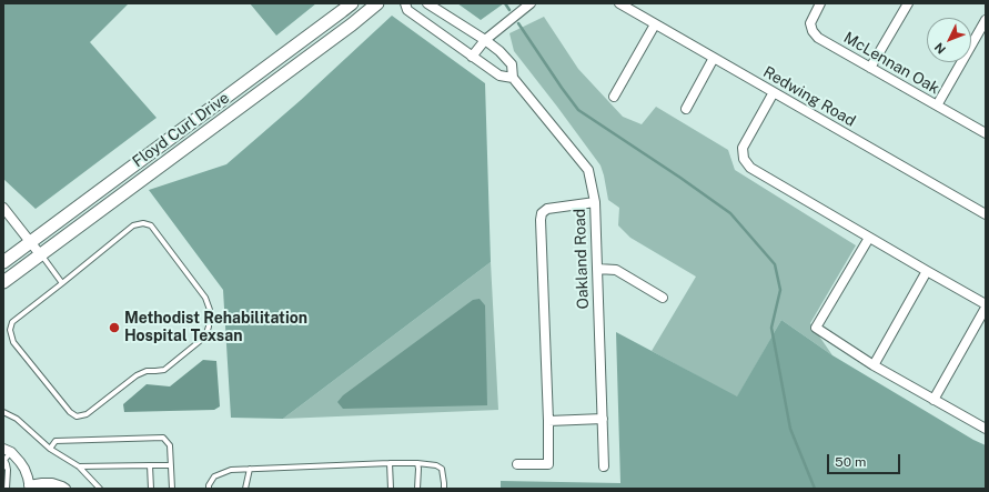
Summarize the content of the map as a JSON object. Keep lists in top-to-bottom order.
{
  "streets": {
    "street": [
      "McLennan Oak",
      "Redwing Road",
      "Floyd Curl Drive",
      "Oakland Road"
    ]
  },
  "places": ["Methodist Rehabilitation Hospital Texsan"],
  "scale_bar": "50 m",
  "north": "bottom left"
}
